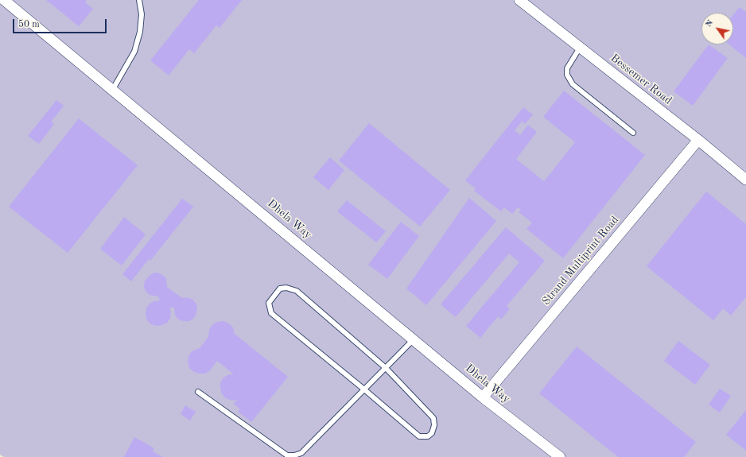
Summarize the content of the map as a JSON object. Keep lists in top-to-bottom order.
{
  "streets": {
    "street": ["Bessemer Road", "Dhela Way", "Strand Multiprint Road"]
  },
  "crossings": [
    ["Bessemer Road", "Strand Multiprint Road"],
    ["Dhela Way", "Strand Multiprint Road"]
  ],
  "scale_bar": "50 m",
  "north": "top left"
}
